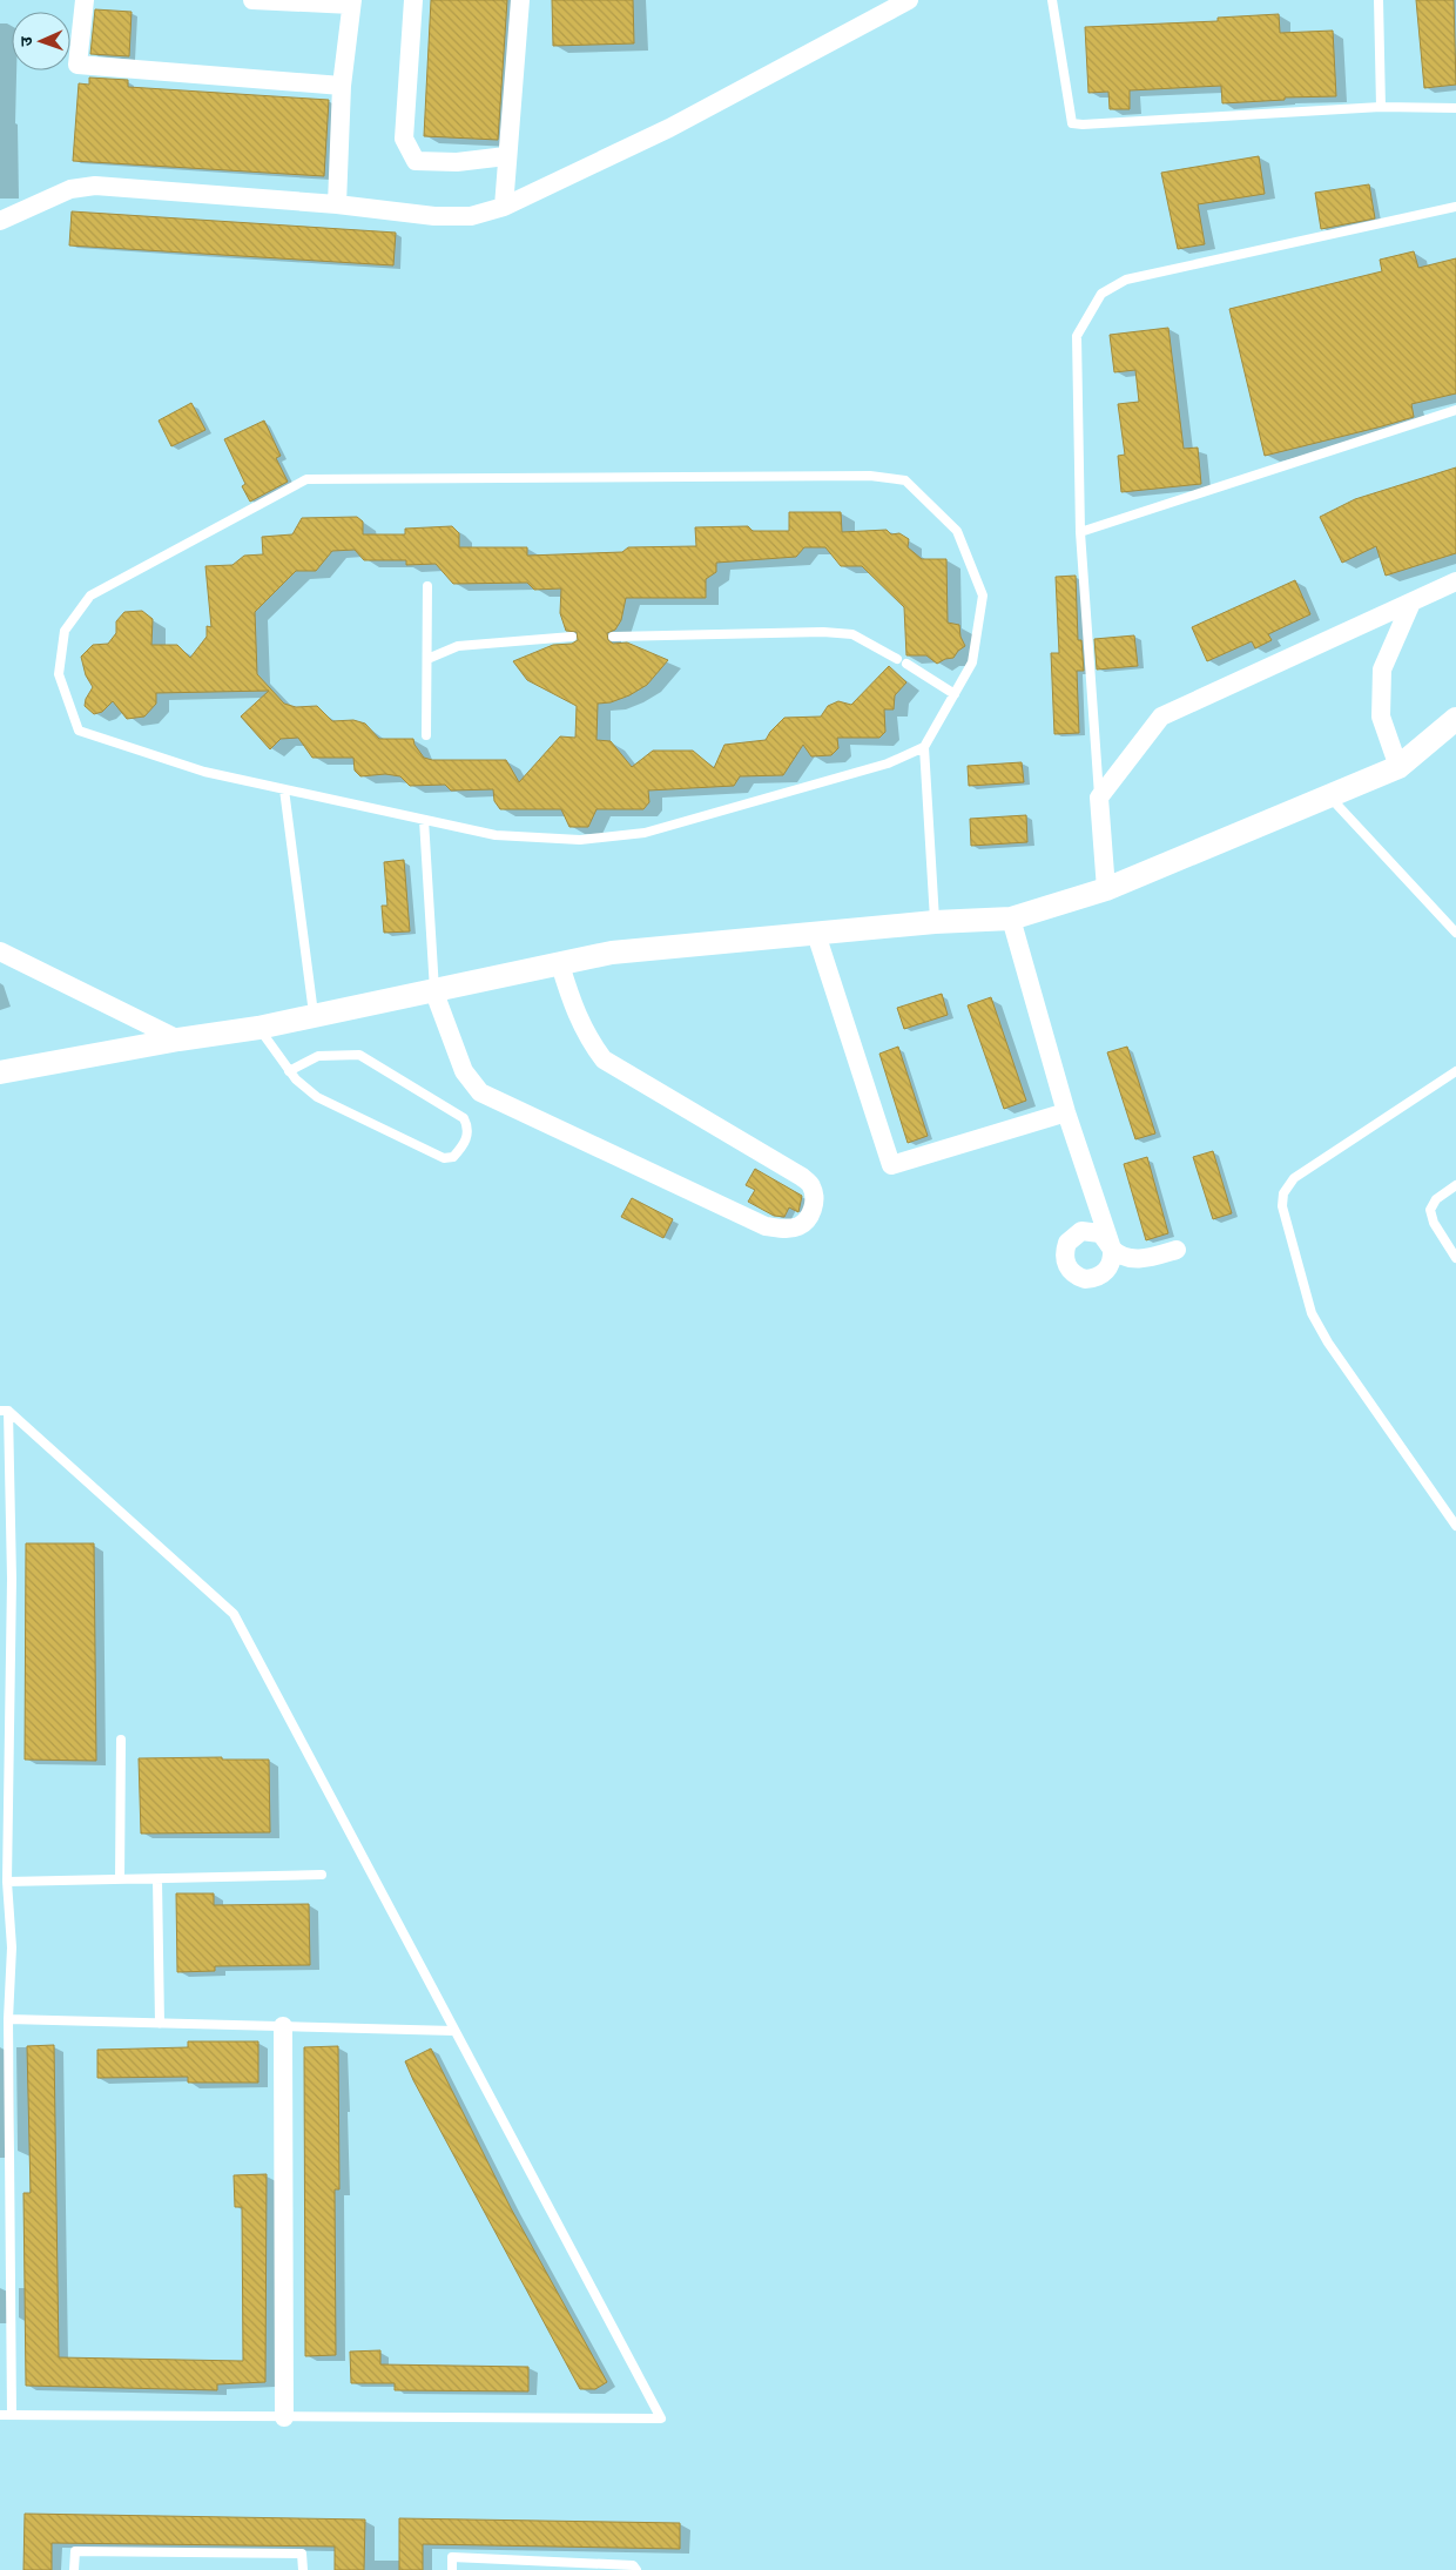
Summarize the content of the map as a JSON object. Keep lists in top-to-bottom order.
{
  "north": "left"
}
